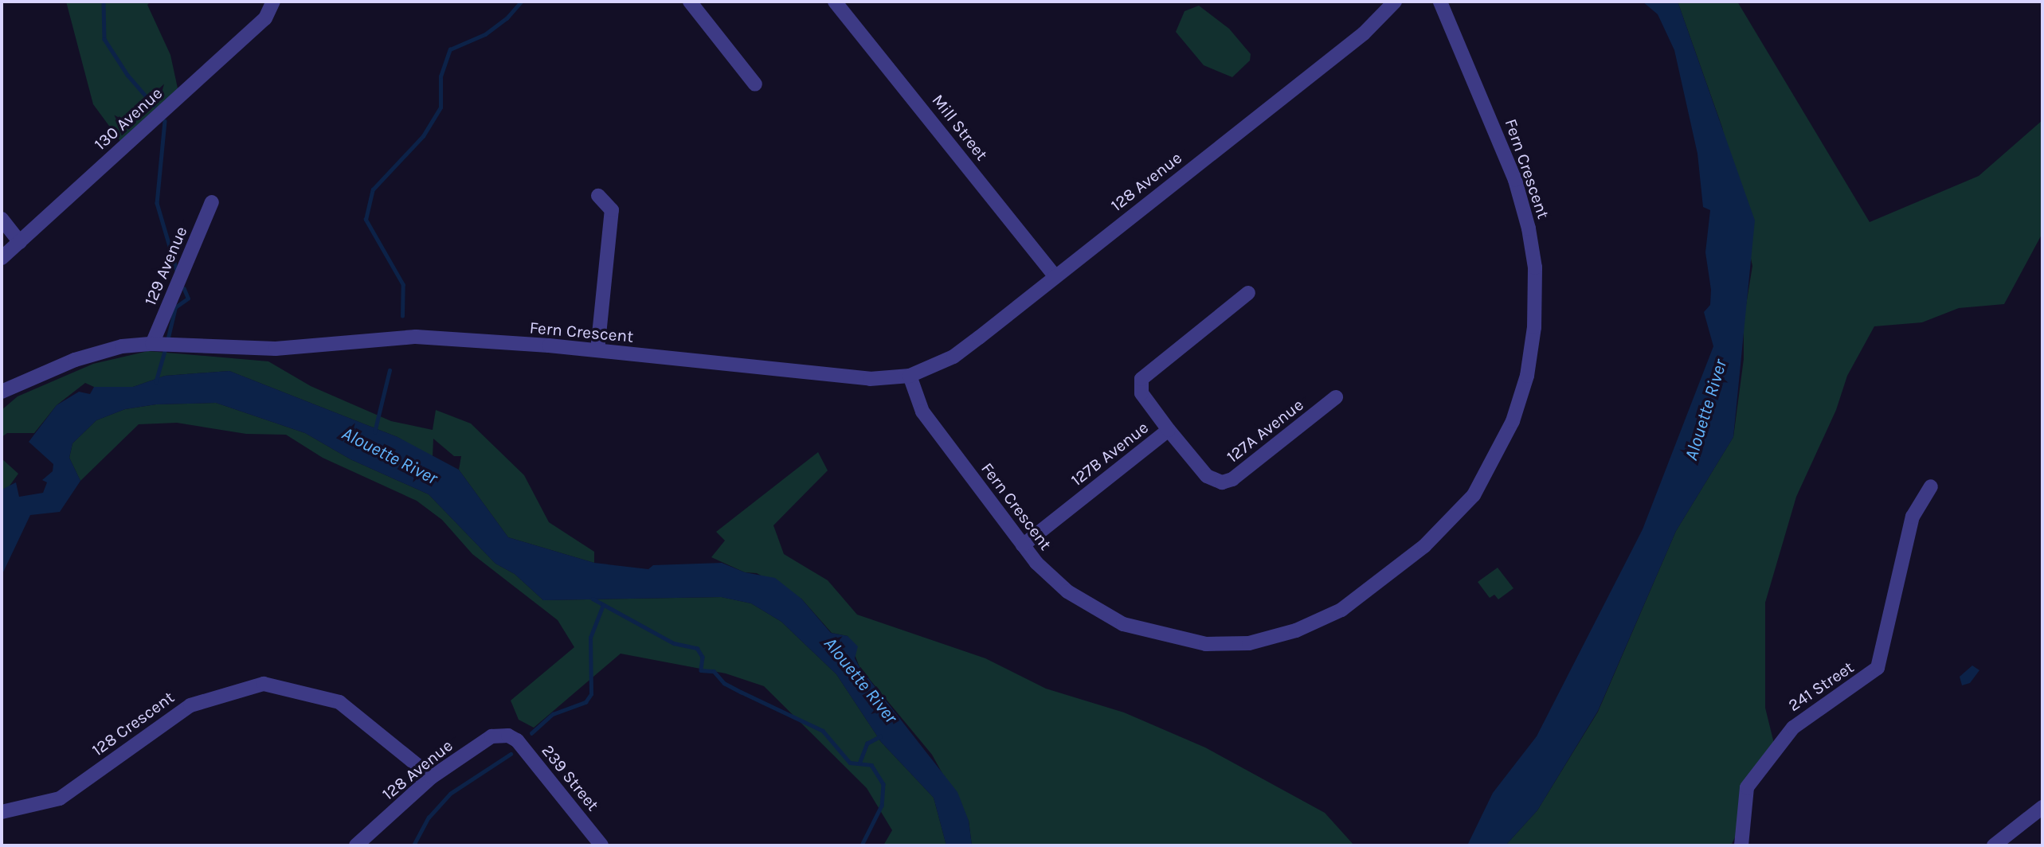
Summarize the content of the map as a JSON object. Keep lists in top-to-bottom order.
{
  "streets": {
    "street": [
      "130 Avenue",
      "Mill Street",
      "Fern Crescent",
      "128 Avenue",
      "129 Avenue",
      "127A Avenue",
      "127B Avenue",
      "241 Street",
      "128 Crescent",
      "239 Street"
    ]
  },
  "crossings": [
    ["Mill Street", "128 Avenue"],
    ["Fern Crescent", "128 Avenue"],
    ["Fern Crescent", "129 Avenue"],
    ["Fern Crescent", "127B Avenue"],
    ["128 Avenue", "128 Crescent"],
    ["128 Avenue", "239 Street"],
    ["127A Avenue", "127B Avenue"]
  ],
  "water": ["Alouette River"]
}
